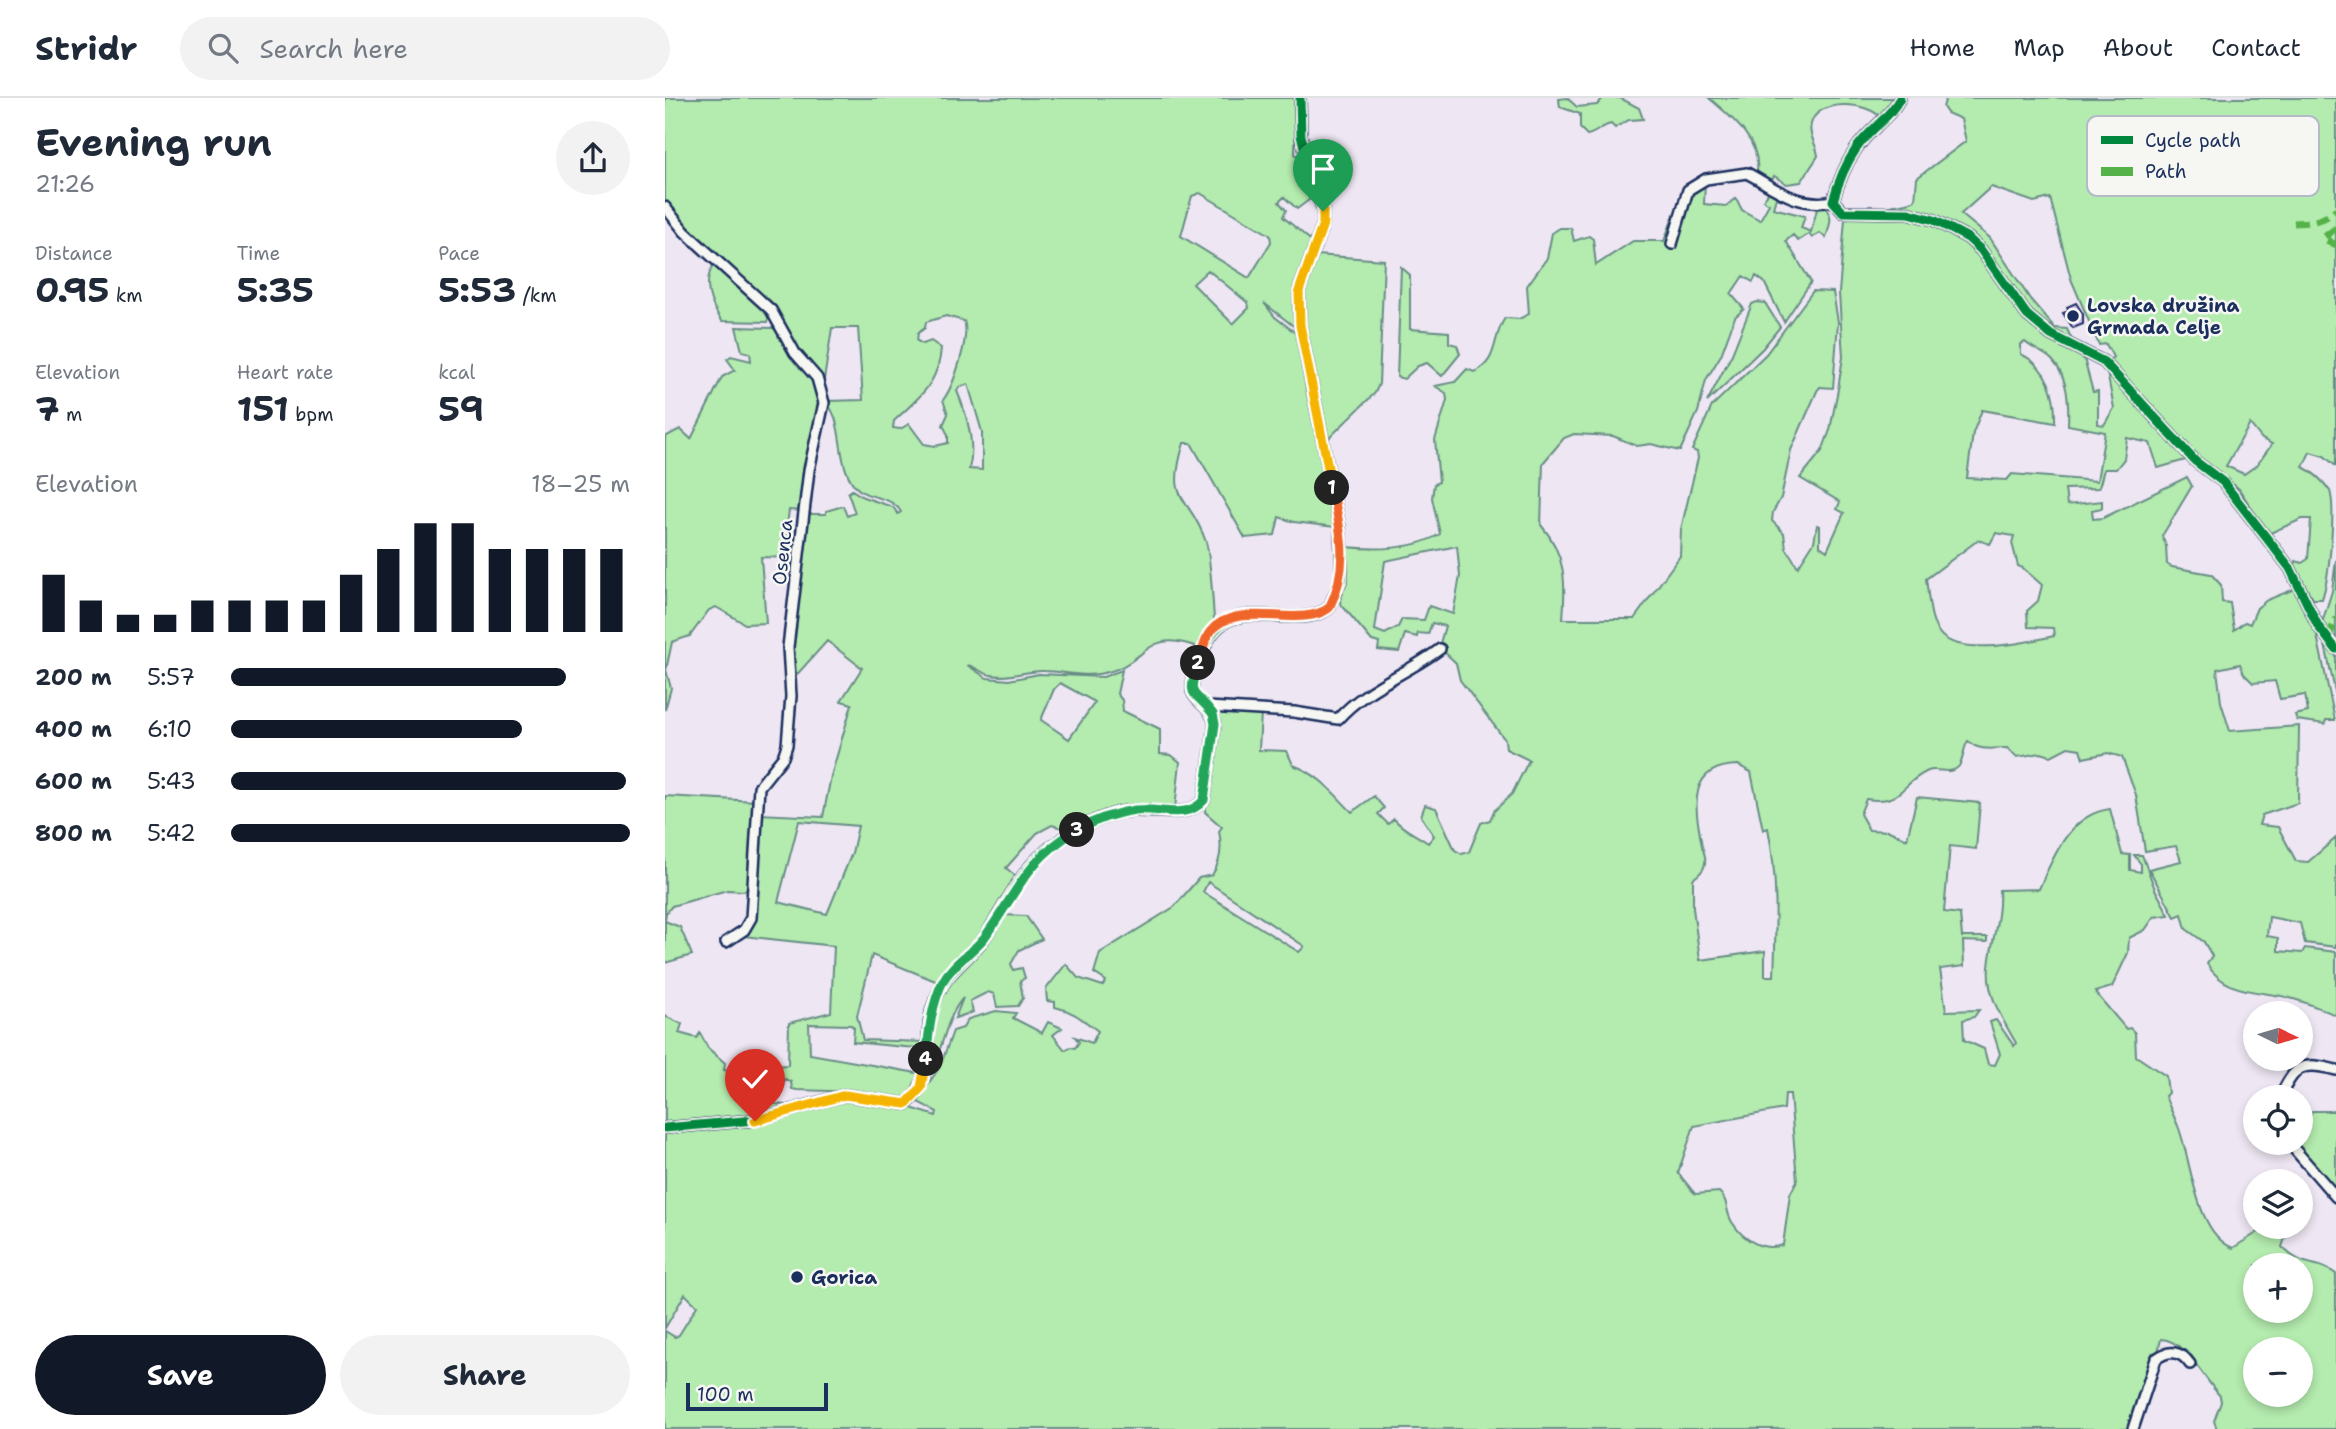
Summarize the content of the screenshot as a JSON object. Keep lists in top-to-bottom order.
{
  "streets": {
    "street": ["Osenca"]
  },
  "places": ["Lovska družina Grmada Celje", "Gorica"],
  "legend": ["Cycle path", "Path"],
  "scale_bar": "100 m",
  "north": "right",
  "page": {
    "header": "Stridr",
    "search": "Search here",
    "nav": [
      "Home",
      "Map",
      "About",
      "Contact"
    ],
    "heading": ["Evening run", "21:26"],
    "stats": [
      ["Distance", "0.95 km"],
      ["Time", "5:35"],
      ["Pace", "5:53 /km"],
      ["Elevation", "7 m"],
      ["Heart rate", "151 bpm"],
      ["kcal", "59"]
    ],
    "chart": ["Elevation", "18–25 m"],
    "pins": [
      "1",
      "2",
      "3",
      "4"
    ],
    "list": [
      {
        "name": "200 m",
        "note": "5:57"
      },
      {
        "name": "400 m",
        "note": "6:10"
      },
      {
        "name": "600 m",
        "note": "5:43"
      },
      {
        "name": "800 m",
        "note": "5:42"
      }
    ],
    "map_buttons": ["+", "−"],
    "buttons": ["Save", "Share"],
    "scale": "100 m"
  }
}
